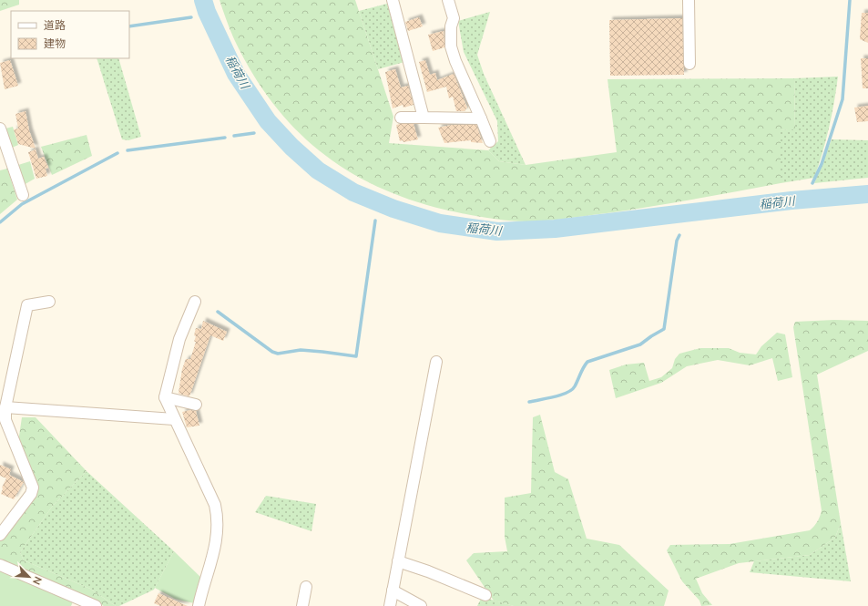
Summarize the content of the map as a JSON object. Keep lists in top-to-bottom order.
{
  "water": ["稲荷川"],
  "legend": ["道路", "建物"],
  "north": "bottom right"
}
